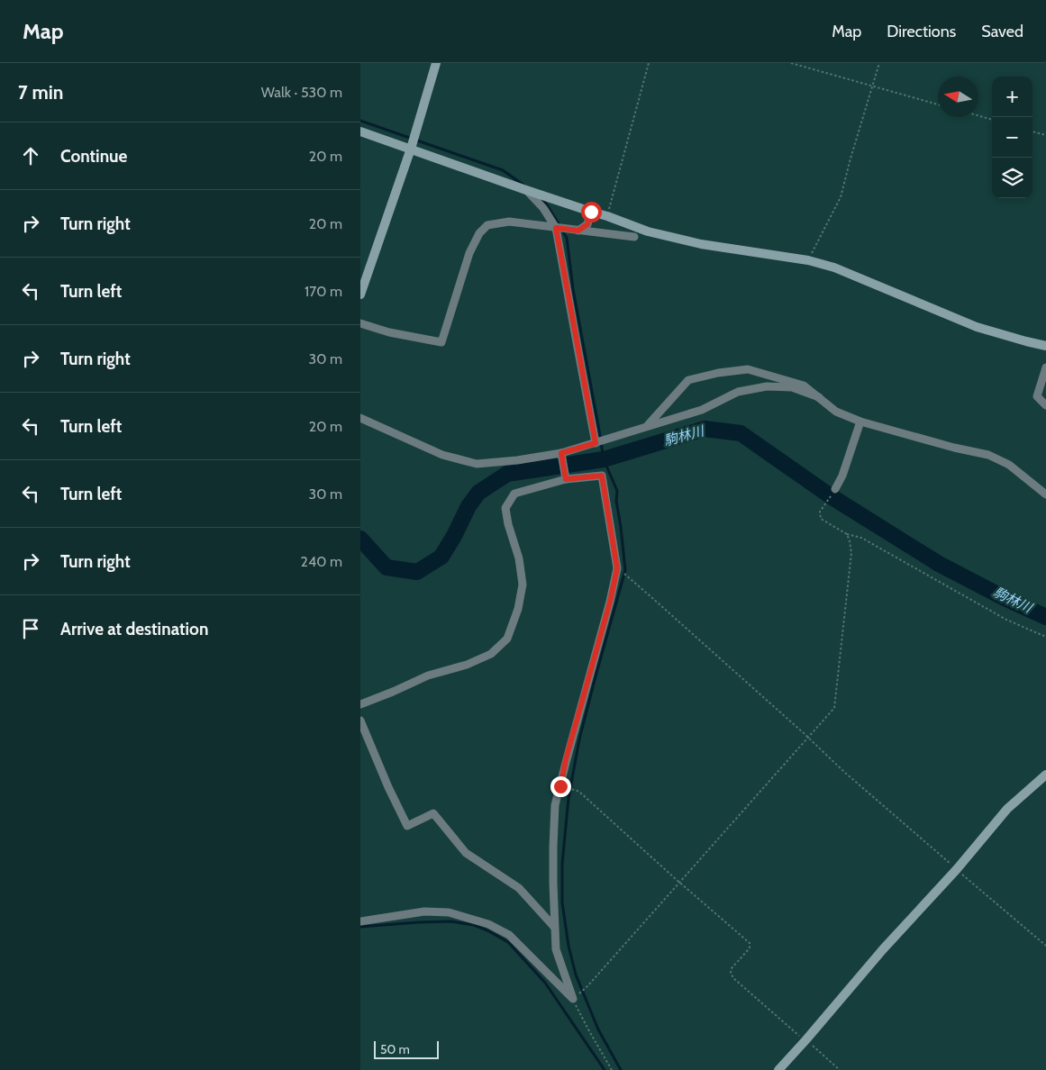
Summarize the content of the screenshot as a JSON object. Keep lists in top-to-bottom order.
{
  "water": ["駒林川"],
  "scale_bar": "50 m",
  "north": "left",
  "page": {
    "header": "Map",
    "nav": ["Map", "Directions", "Saved"],
    "heading": ["7 min", "Walk · 530 m"],
    "map_buttons": ["+", "−"],
    "list": [
      ["Continue", "20 m"],
      ["Turn right", "20 m"],
      ["Turn left", "170 m"],
      ["Turn right", "30 m"],
      ["Turn left", "20 m"],
      ["Turn left", "30 m"],
      ["Turn right", "240 m"],
      "Arrive at destination"
    ],
    "scale": "50 m"
  }
}
